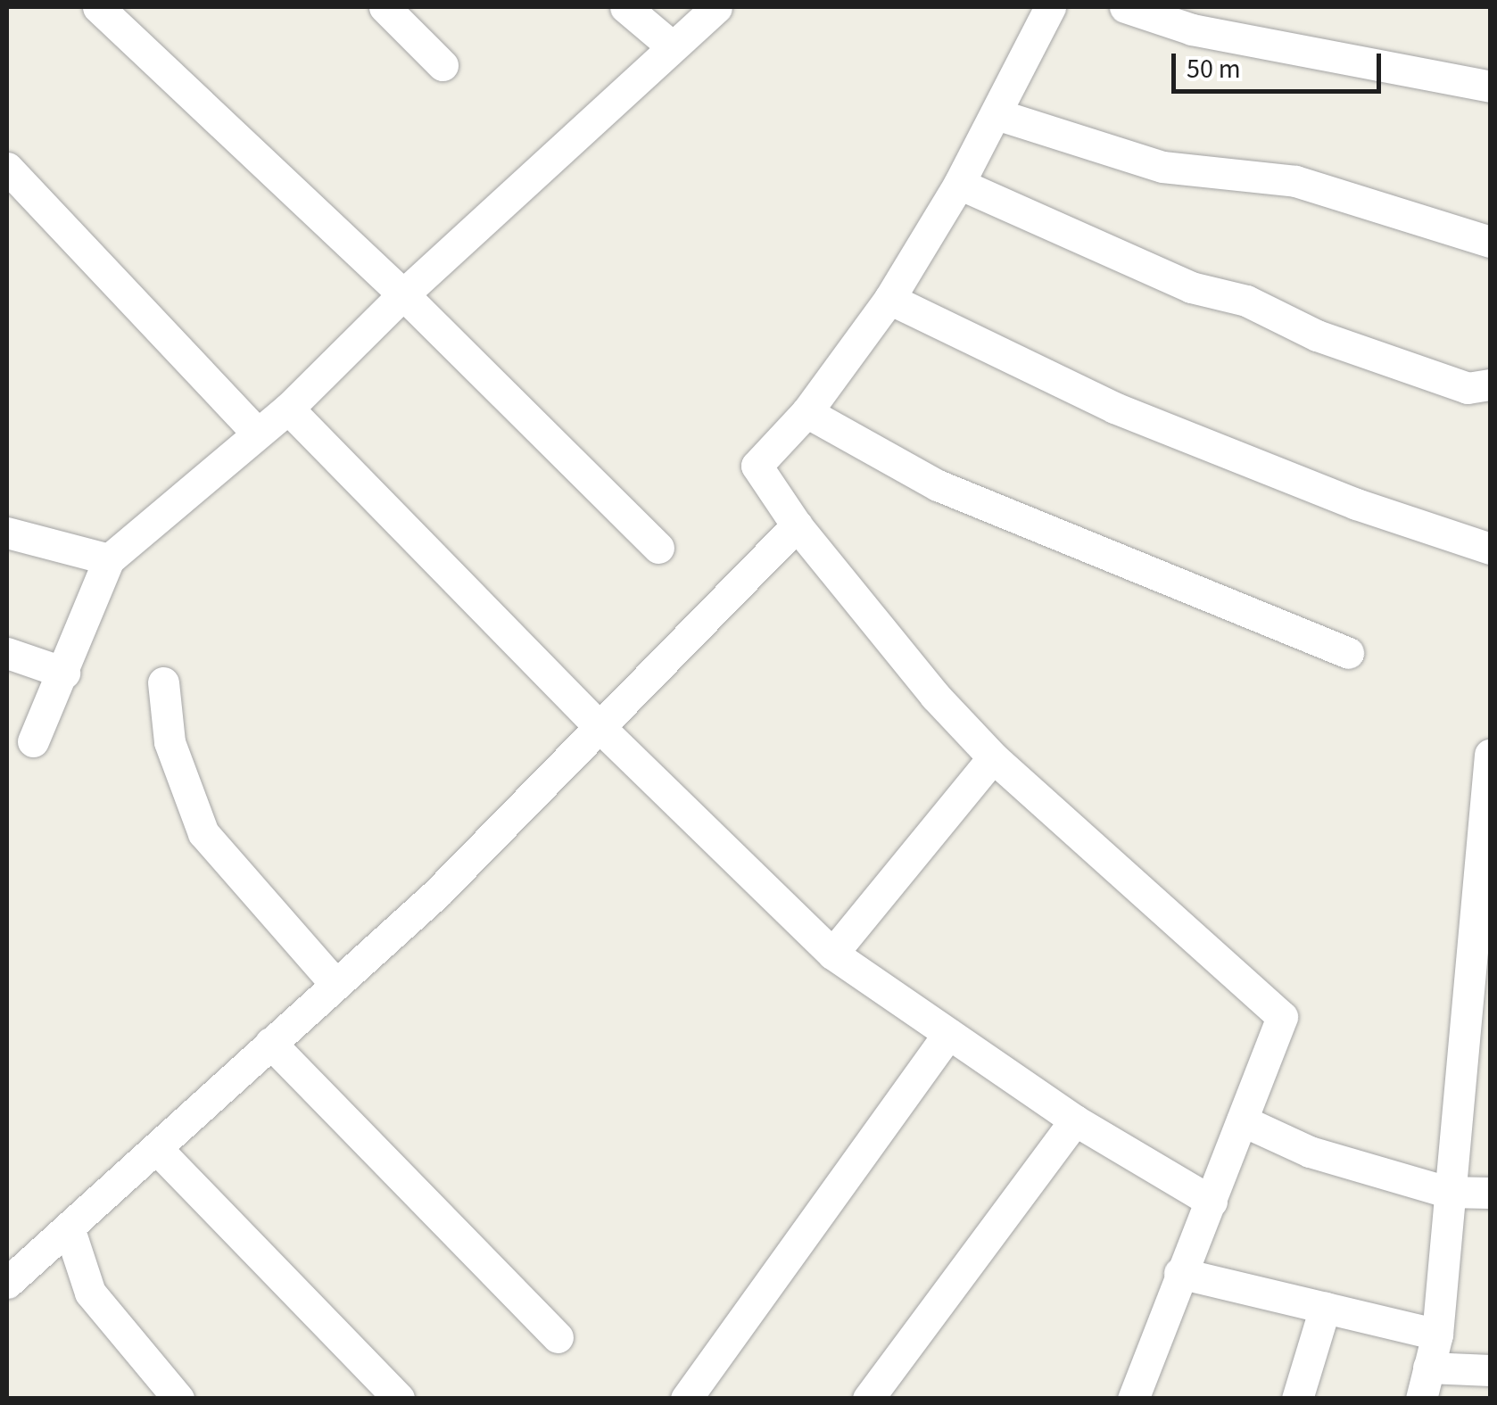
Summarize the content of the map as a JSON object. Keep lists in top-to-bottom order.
{
  "scale_bar": "50 m"
}
